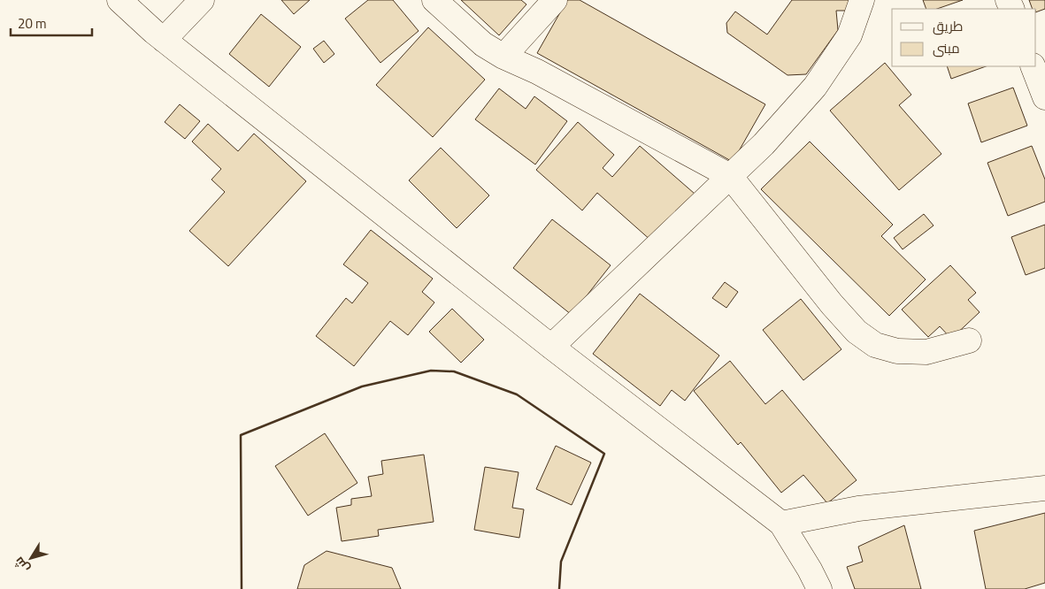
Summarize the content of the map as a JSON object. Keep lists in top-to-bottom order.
{
  "legend": ["طريق", "مبنى"],
  "scale_bar": "20 m",
  "north": "bottom left"
}
